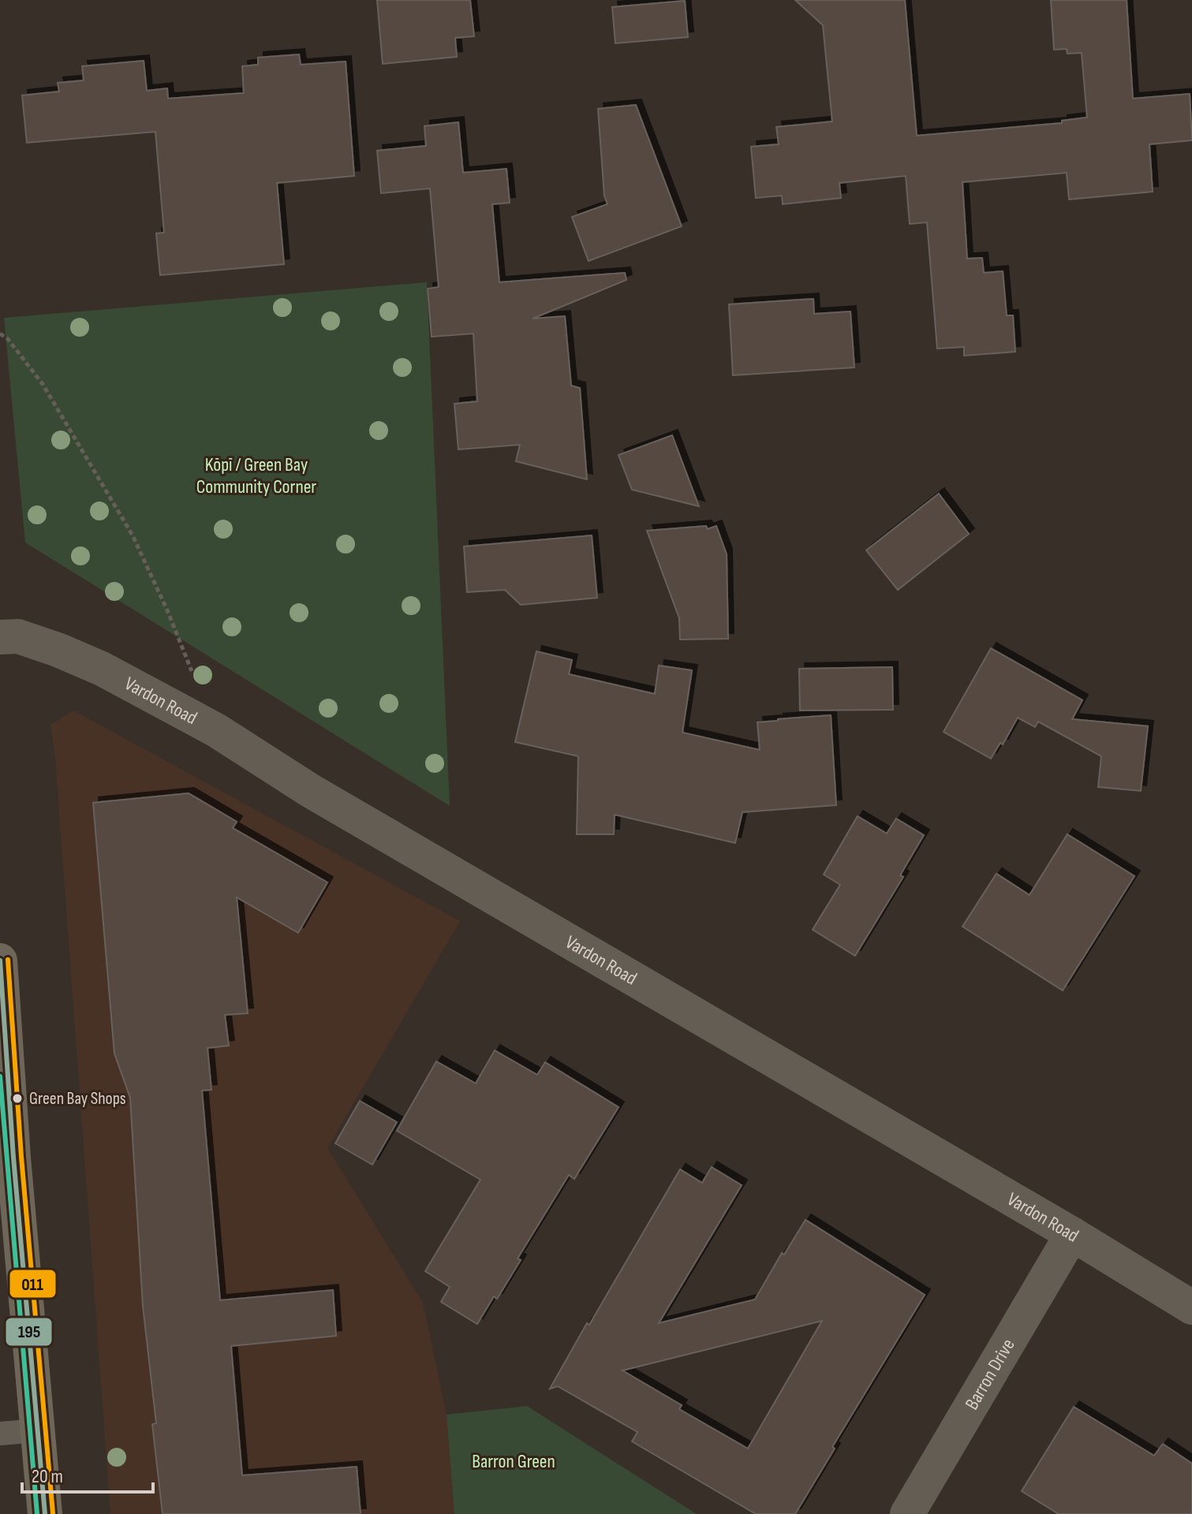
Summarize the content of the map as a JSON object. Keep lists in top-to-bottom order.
{
  "streets": {
    "street": ["Vardon Road", "Barron Drive"]
  },
  "crossings": [
    ["Vardon Road", "Barron Drive"]
  ],
  "parks": ["Kōpī / Green Bay Community Corner", "Barron Green"],
  "places": ["Green Bay Shops"],
  "lines": ["transit line 011", "transit line 195"],
  "scale_bar": "20 m"
}
